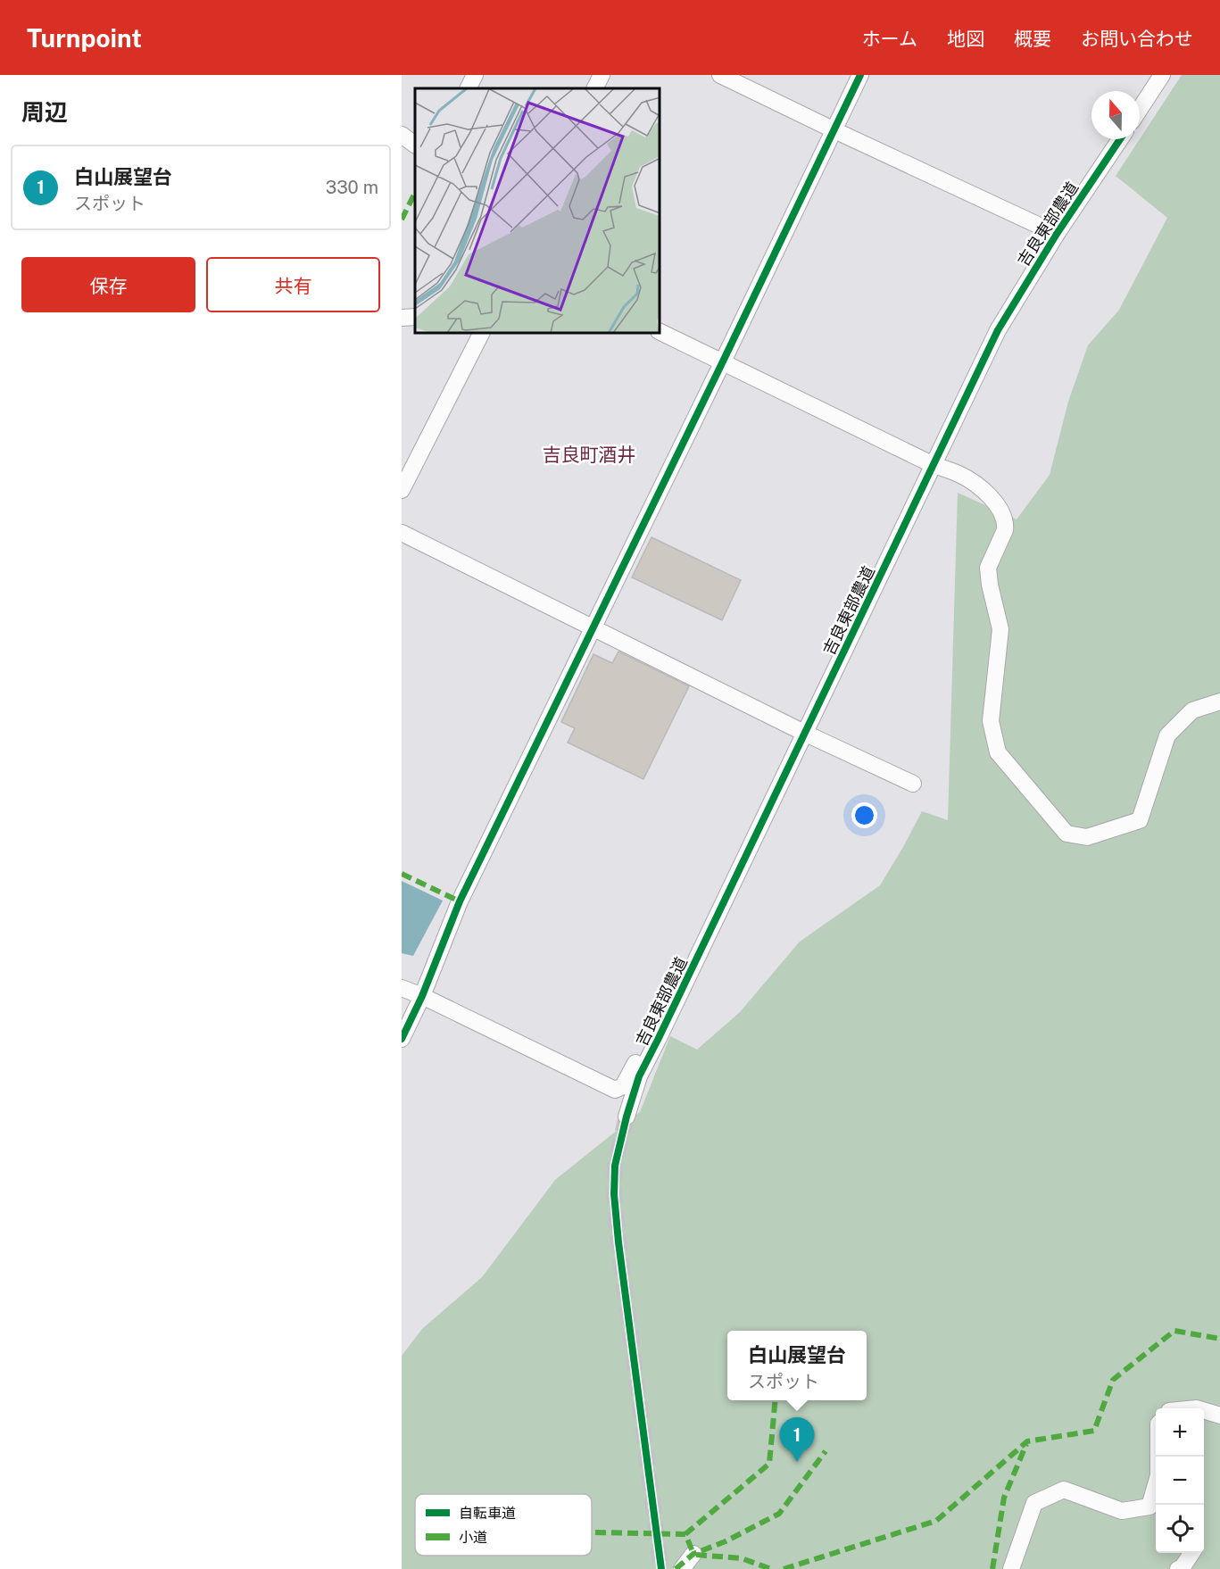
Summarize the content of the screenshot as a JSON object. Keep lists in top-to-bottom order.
{
  "streets": {
    "street": ["吉良東部農道"]
  },
  "districts": ["吉良町酒井"],
  "legend": ["自転車道", "小道"],
  "north": "top",
  "page": {
    "header": "Turnpoint",
    "nav": [
      "ホーム",
      "地図",
      "概要",
      "お問い合わせ"
    ],
    "heading": "周辺",
    "list": [
      {
        "mark": "1",
        "name": "白山展望台",
        "note": "スポット",
        "value": "330 m"
      }
    ],
    "buttons": ["保存", "共有"],
    "popup": ["白山展望台", "スポット"],
    "map_buttons": ["+", "−"],
    "pins": "1"
  }
}
